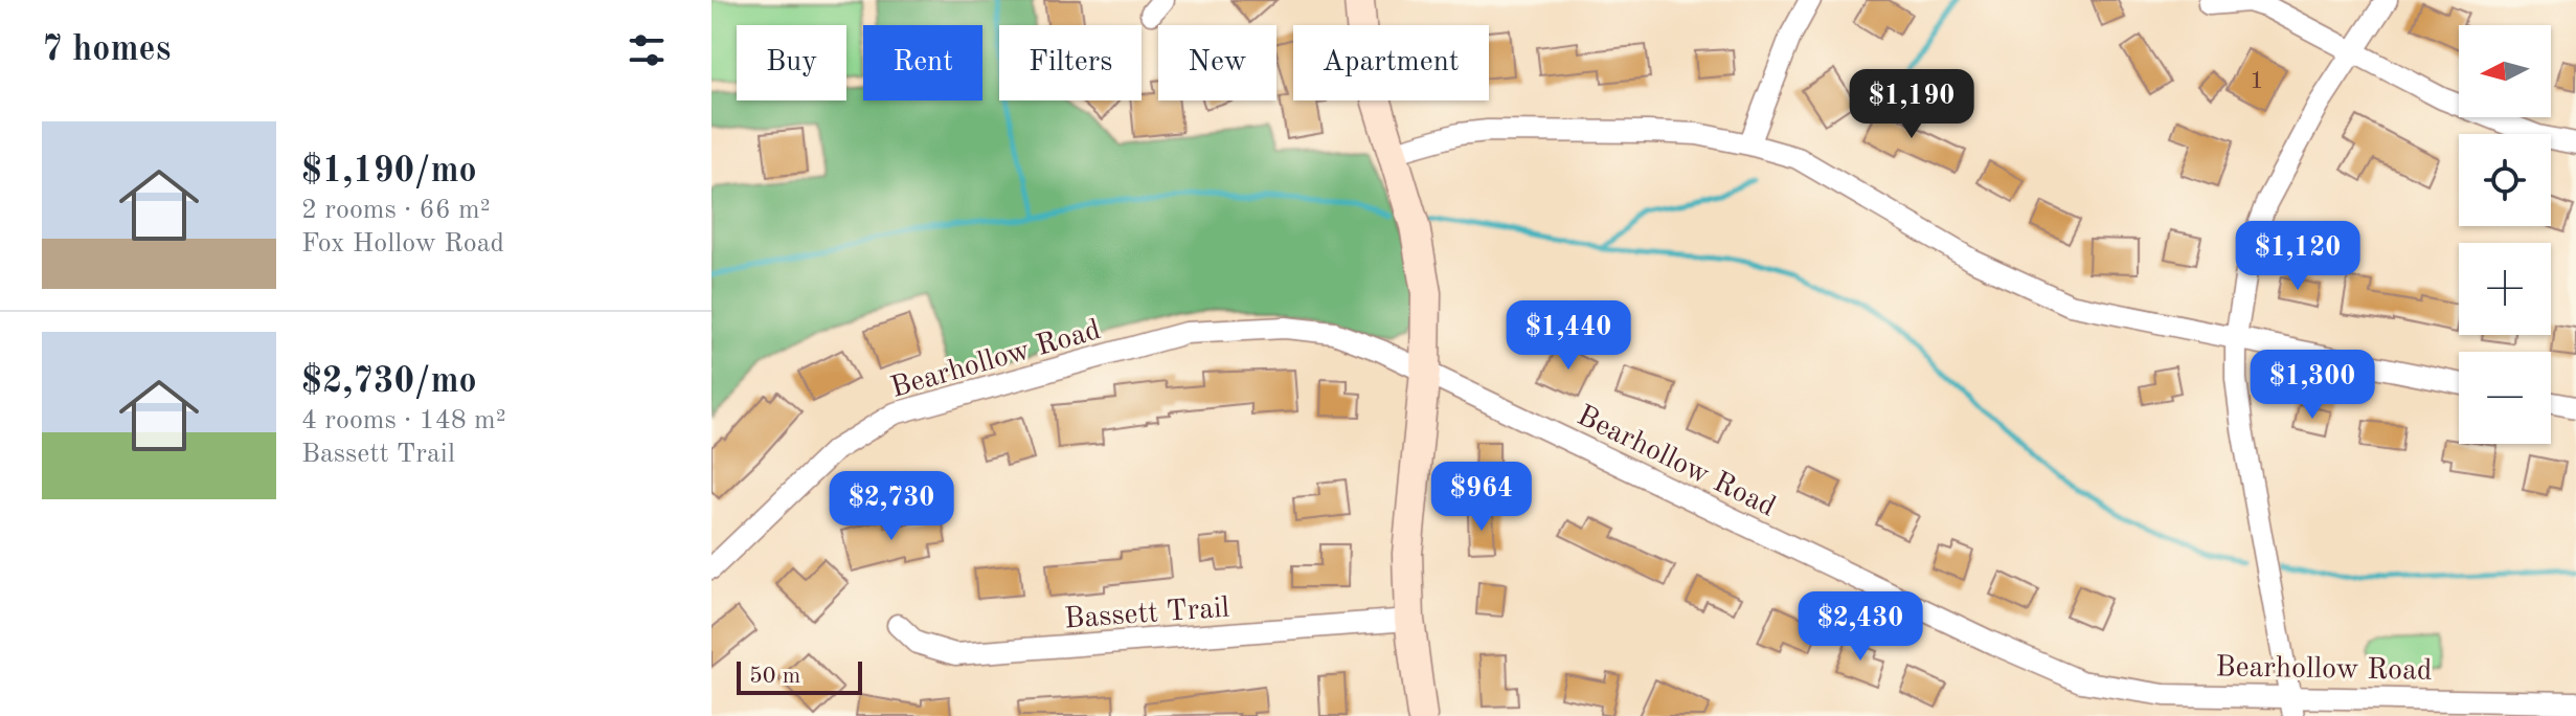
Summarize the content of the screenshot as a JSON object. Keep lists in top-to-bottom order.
{
  "streets": {
    "street": ["Bearhollow Road", "Bassett Trail"]
  },
  "house_numbers": ["1"],
  "scale_bar": "50 m",
  "north": "left",
  "page": {
    "heading": "7 homes",
    "map_buttons": ["+", "−"],
    "chip": [
      "Buy",
      "Rent",
      "Filters",
      "New",
      "Apartment"
    ],
    "price": [
      "$1,190",
      "$1,120",
      "$1,440",
      "$1,300",
      "$964",
      "$2,730",
      "$2,430"
    ],
    "list": [
      {
        "name": "$1,190/mo",
        "note": "2 rooms · 66 m² · Fox Hollow Road"
      },
      {
        "name": "$2,730/mo",
        "note": "4 rooms · 148 m² · Bassett Trail"
      }
    ],
    "scale": "50 m"
  }
}
